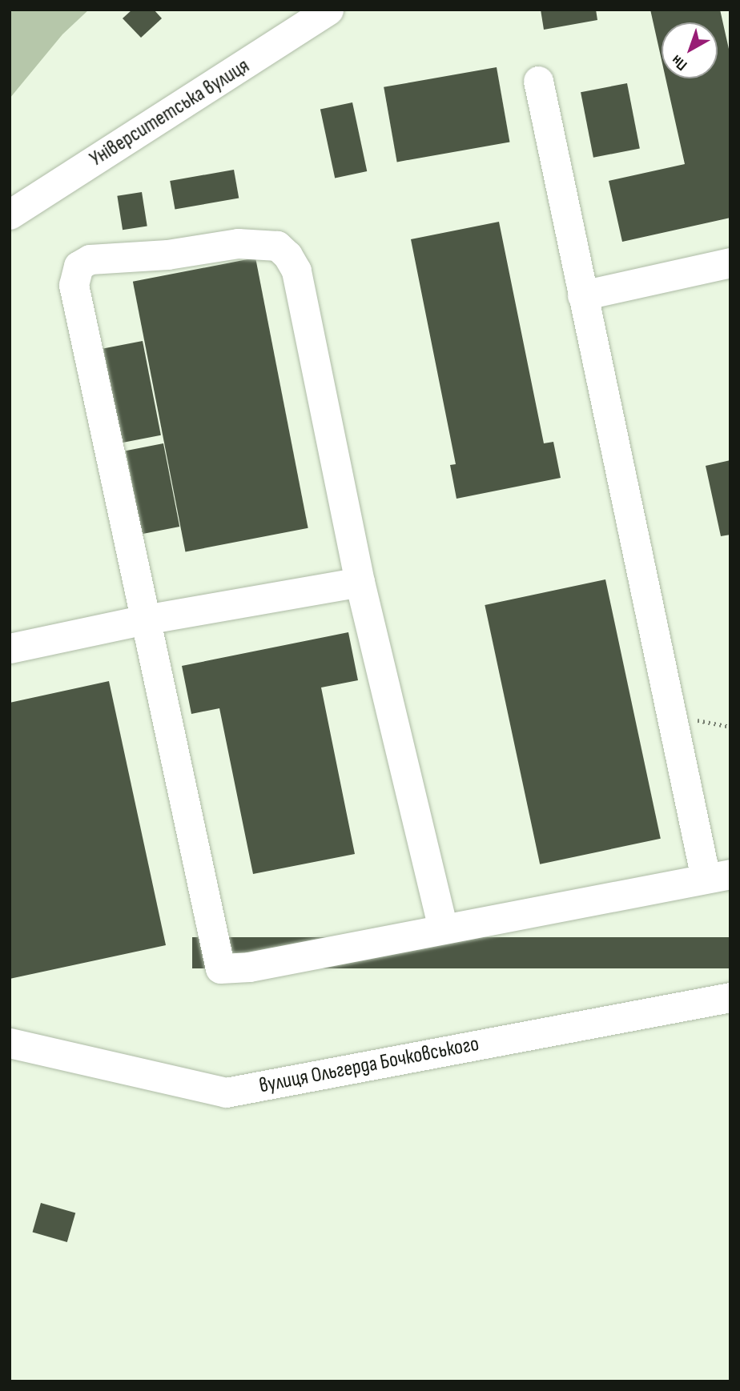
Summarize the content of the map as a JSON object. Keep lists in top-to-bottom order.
{
  "streets": {
    "street": ["Університетська вулиця", "вулиця Ольгерда Бочковського"]
  },
  "north": "bottom left"
}
